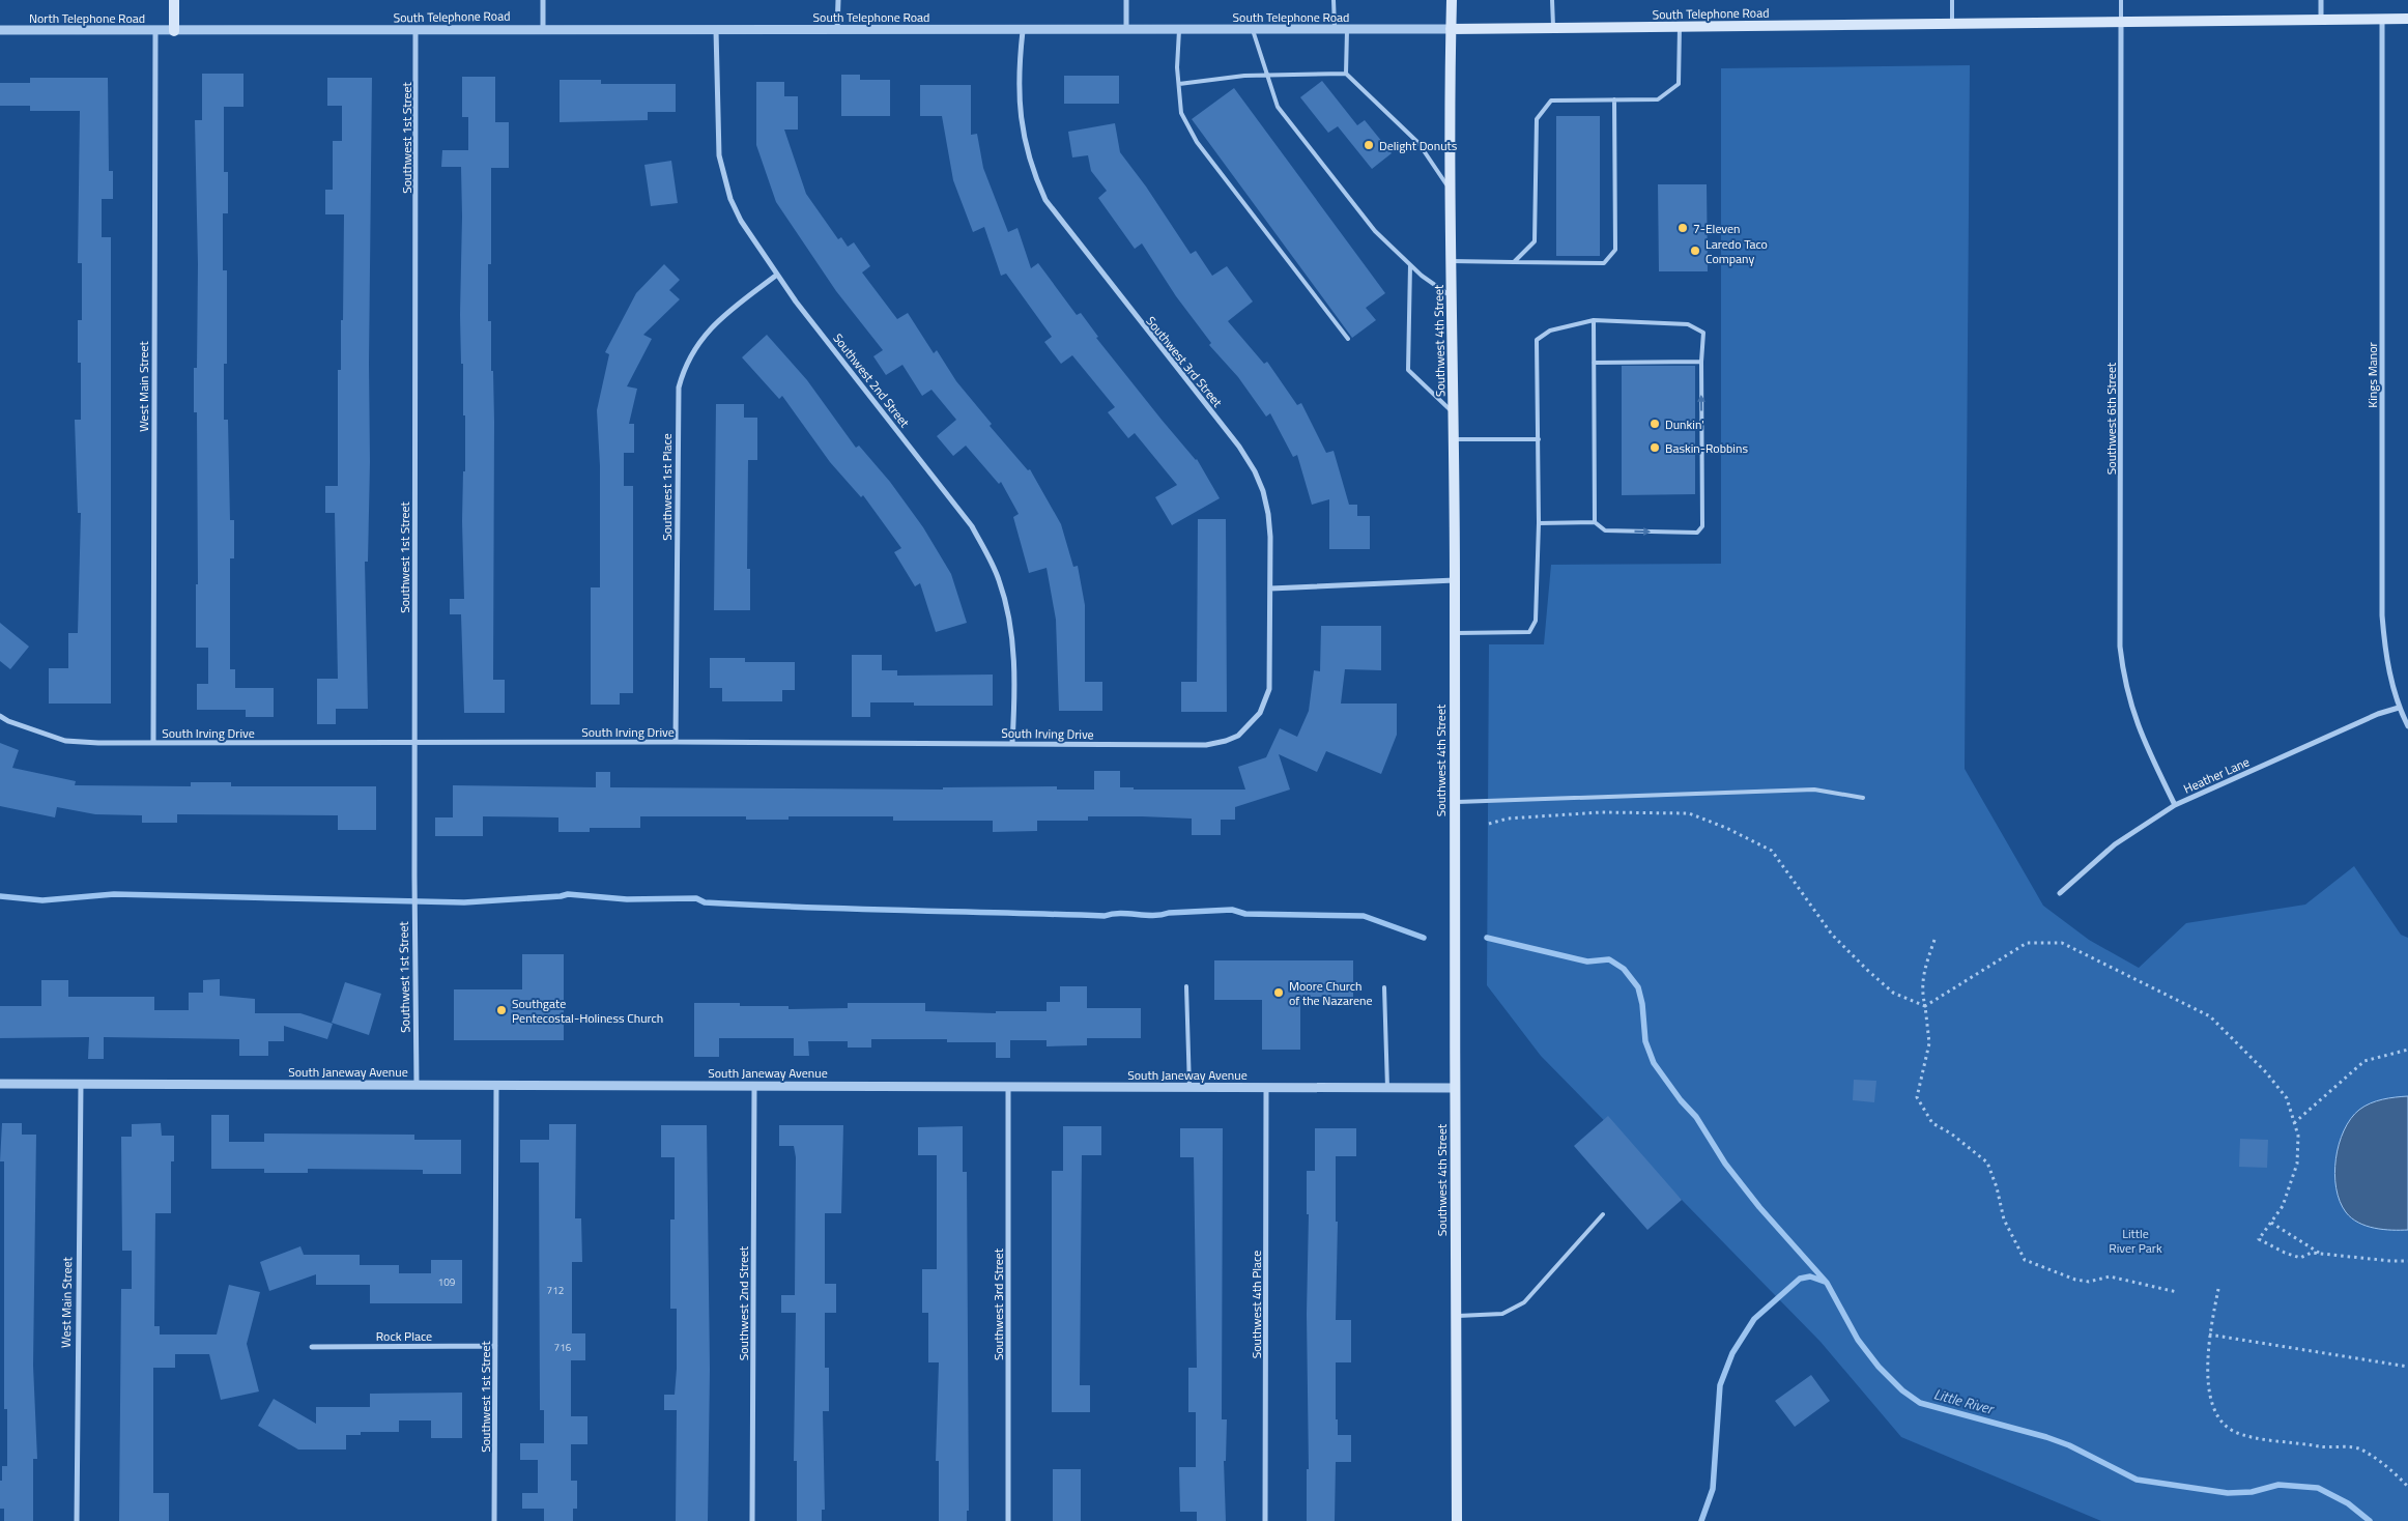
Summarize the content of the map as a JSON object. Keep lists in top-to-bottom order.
{
  "streets": {
    "main road": ["South Telephone Road", "Southwest 4th Street"],
    "street": [
      "North Telephone Road",
      "Southwest 1st Street",
      "Southwest 3rd Street",
      "Kings Manor",
      "Southwest 2nd Street",
      "West Main Street",
      "Southwest 6th Street",
      "Southwest 1st Place",
      "South Irving Drive",
      "Heather Lane",
      "South Janeway Avenue",
      "Southwest 4th Place",
      "Rock Place"
    ]
  },
  "crossings": [
    ["South Telephone Road", "North Telephone Road"],
    ["South Telephone Road", "Southwest 1st Street"],
    ["South Telephone Road", "Southwest 4th Street"],
    ["South Telephone Road", "Southwest 3rd Street"],
    ["South Telephone Road", "Kings Manor"],
    ["South Telephone Road", "Southwest 2nd Street"],
    ["South Telephone Road", "Southwest 6th Street"],
    ["North Telephone Road", "West Main Street"],
    ["Southwest 1st Street", "South Irving Drive"],
    ["Southwest 1st Street", "South Janeway Avenue"],
    ["Southwest 1st Street", "Rock Place"],
    ["Southwest 4th Street", "South Janeway Avenue"],
    ["Southwest 3rd Street", "South Irving Drive"],
    ["Southwest 3rd Street", "South Janeway Avenue"],
    ["Kings Manor", "Heather Lane"],
    ["Southwest 2nd Street", "Southwest 1st Place"],
    ["Southwest 2nd Street", "South Irving Drive"],
    ["Southwest 2nd Street", "South Janeway Avenue"],
    ["West Main Street", "South Irving Drive"],
    ["West Main Street", "South Janeway Avenue"],
    ["Southwest 6th Street", "Heather Lane"],
    ["Southwest 1st Place", "South Irving Drive"],
    ["South Janeway Avenue", "Southwest 4th Place"]
  ],
  "water": ["Little River"],
  "parks": ["Little River Park"],
  "places": [
    "Delight Donuts",
    "7-Eleven",
    "Laredo Taco Company",
    "Dunkin'",
    "Baskin-Robbins",
    "Moore Church of the Nazarene",
    "Southgate Pentecostal-Holiness Church"
  ],
  "house_numbers": ["109", "712", "716"]
}
